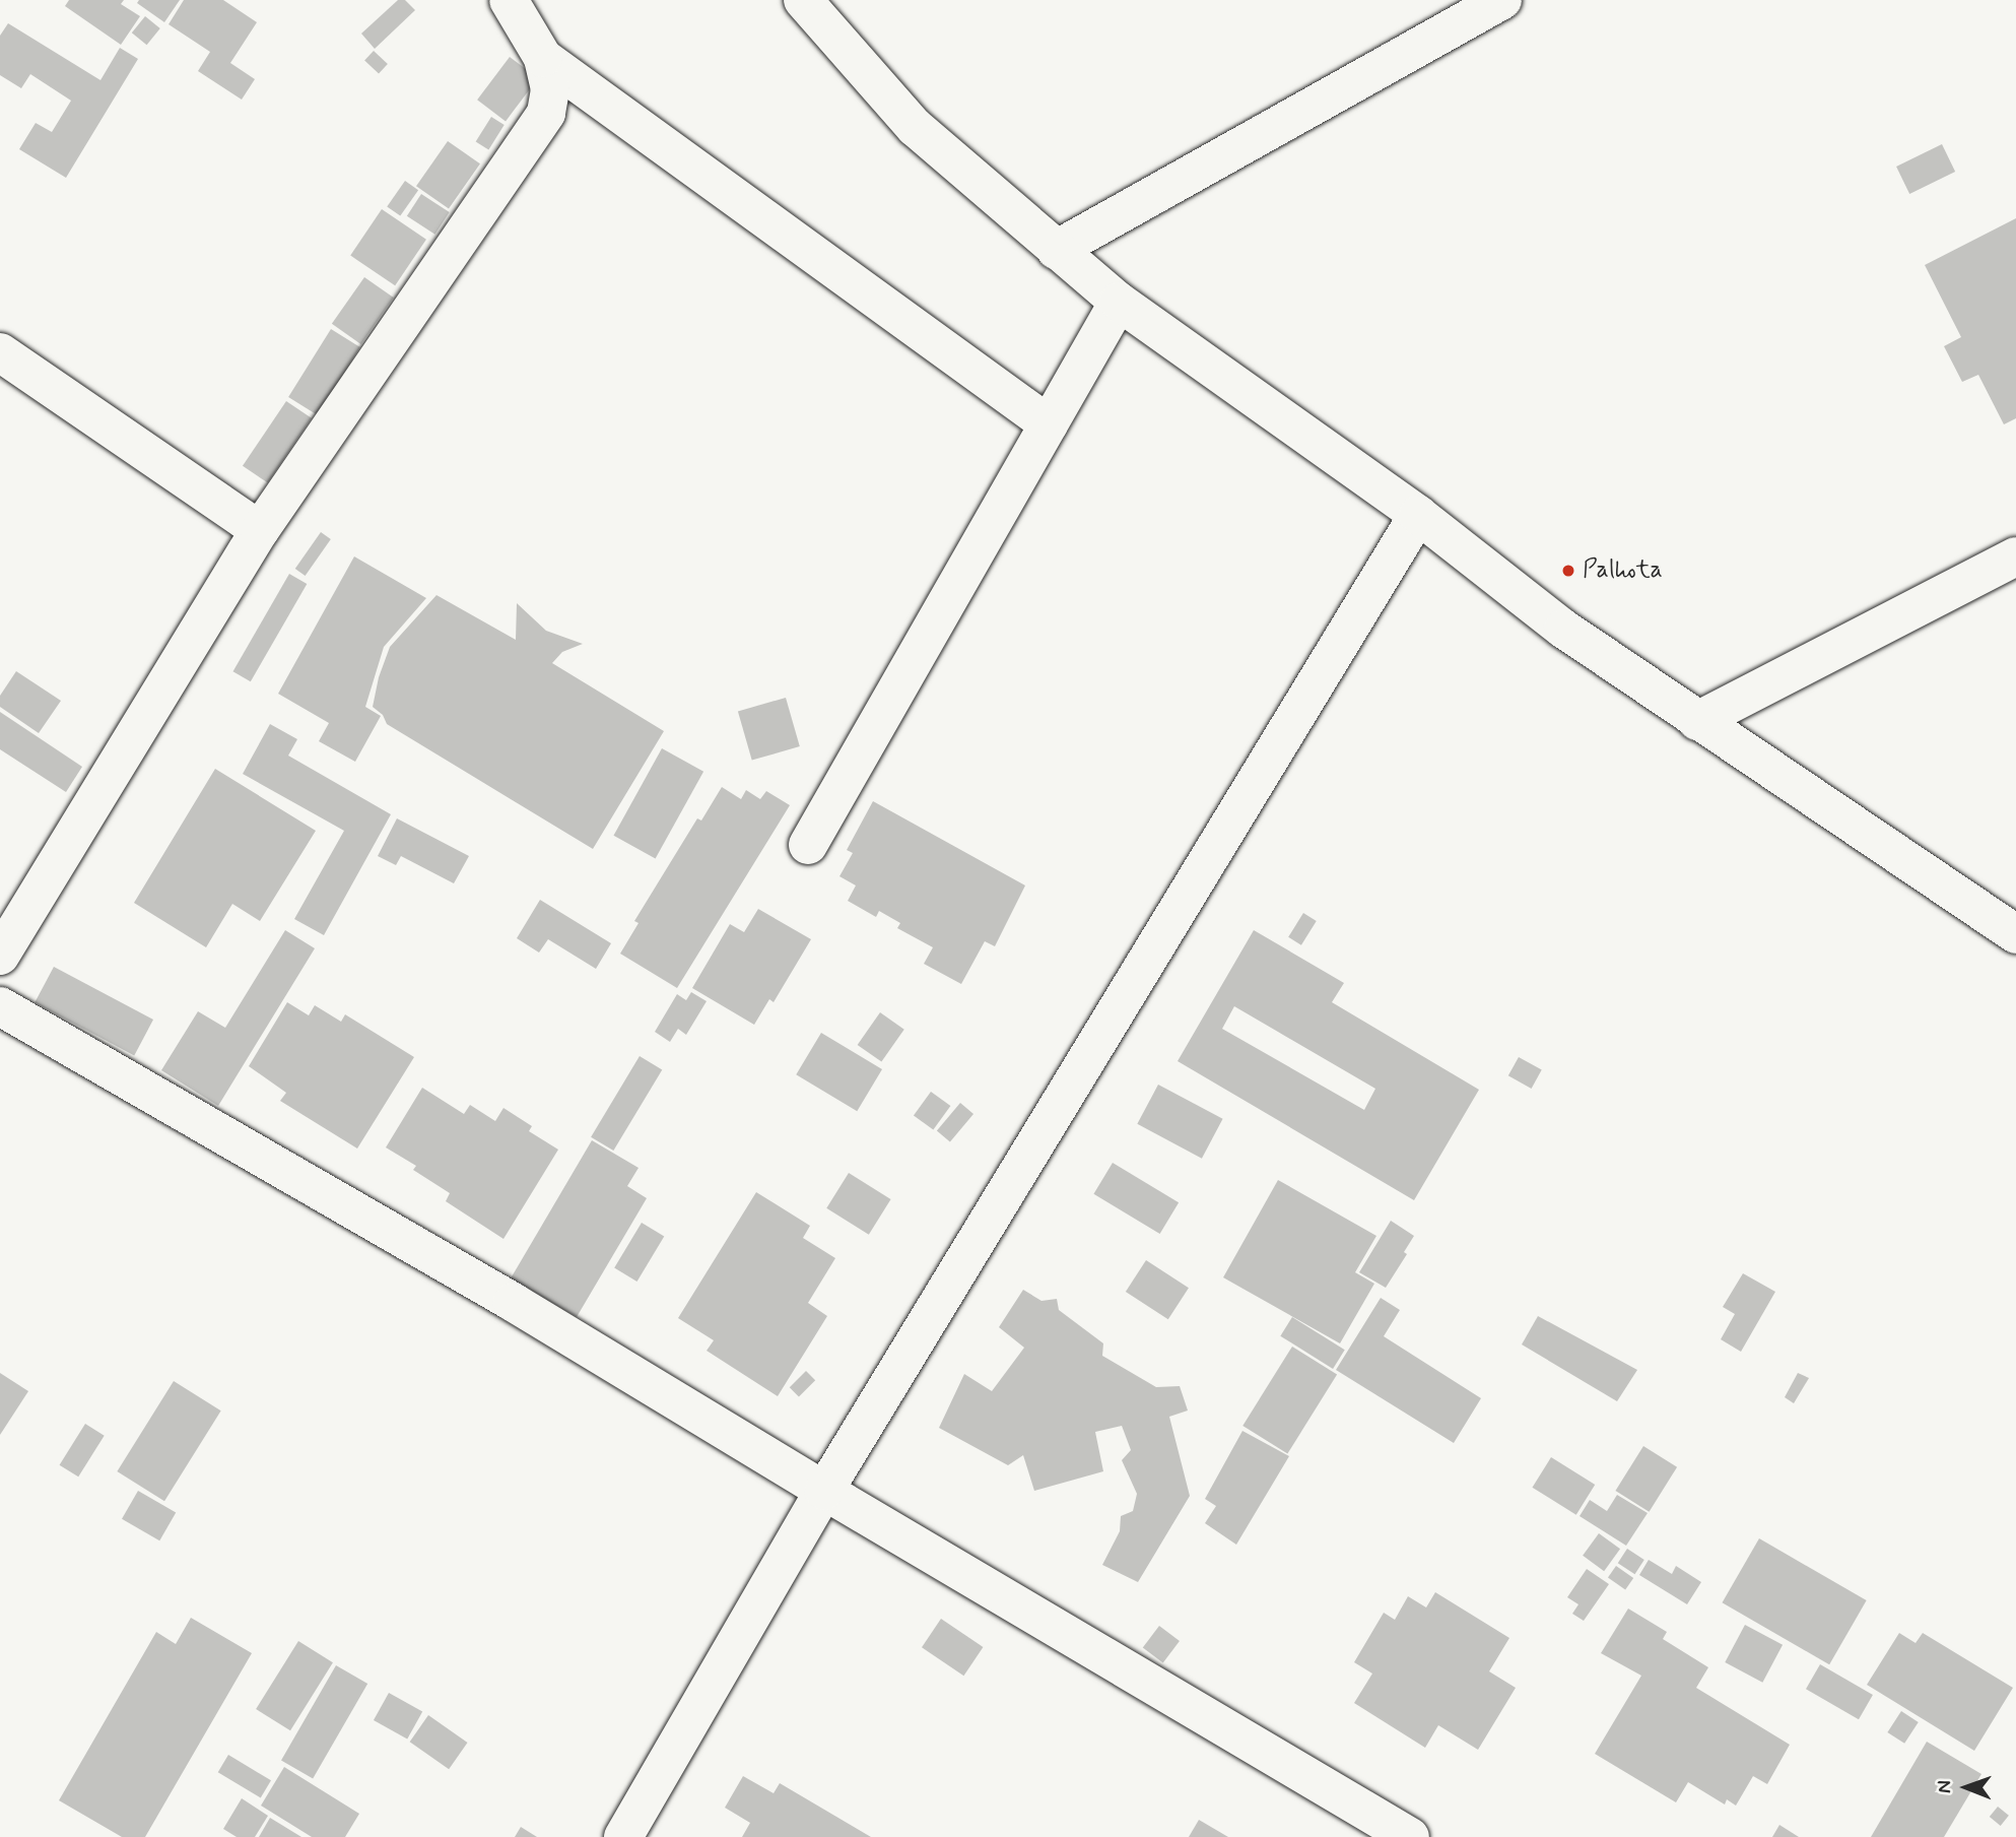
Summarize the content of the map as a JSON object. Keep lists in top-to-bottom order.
{
  "places": ["Palhota"],
  "north": "left"
}
